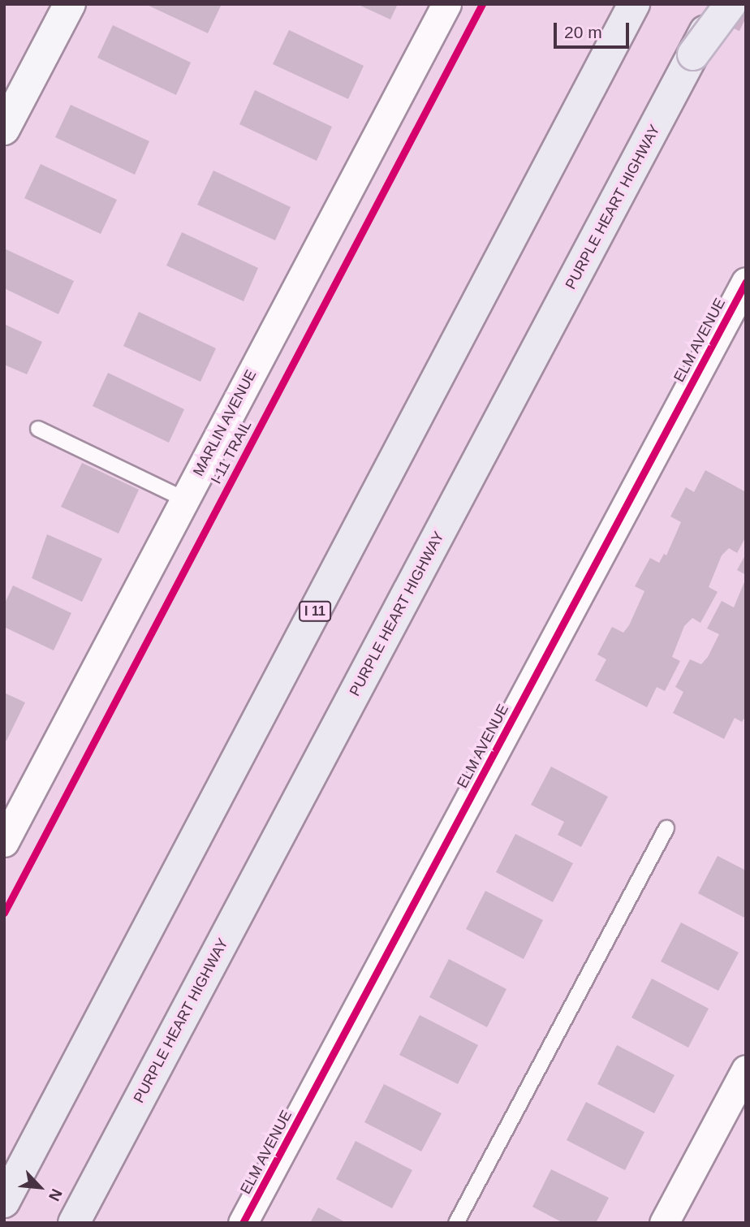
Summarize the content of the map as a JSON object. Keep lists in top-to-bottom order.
{
  "streets": {
    "highway": ["PURPLE HEART HIGHWAY", "I 11"],
    "street": ["ELM AVENUE", "MARLIN AVENUE"],
    "cycle path": ["I-11 TRAIL"]
  },
  "scale_bar": "20 m",
  "north": "bottom right"
}
